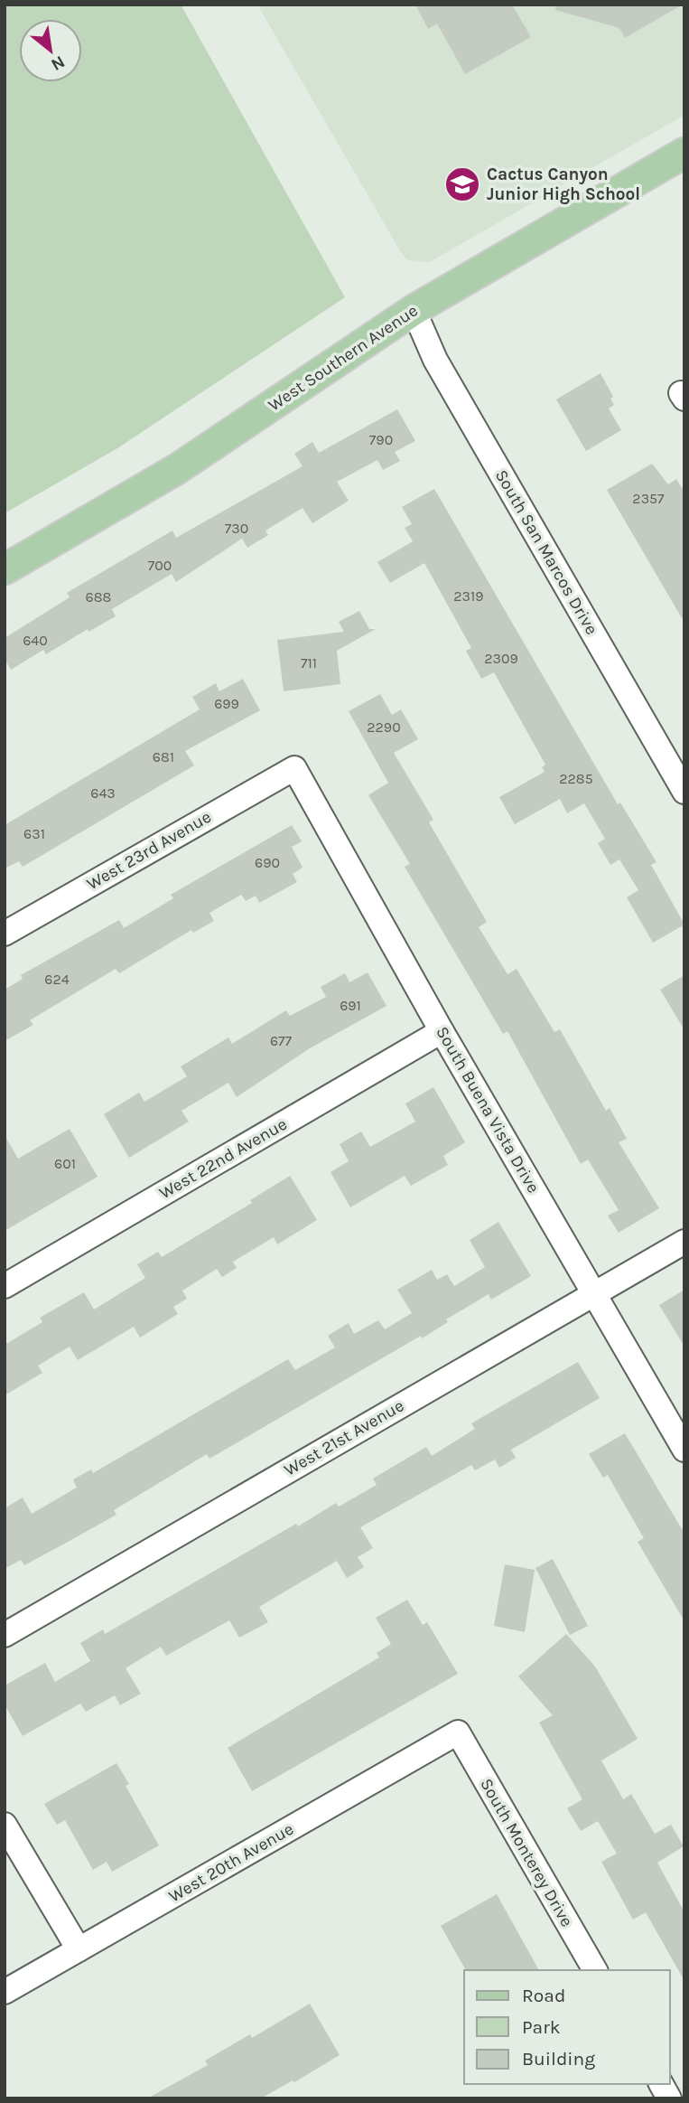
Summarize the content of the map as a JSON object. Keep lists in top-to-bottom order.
{
  "streets": {
    "main road": ["West Southern Avenue"],
    "street": [
      "South San Marcos Drive",
      "West 23rd Avenue",
      "South Buena Vista Drive",
      "West 22nd Avenue",
      "West 21st Avenue",
      "South Monterey Drive",
      "West 20th Avenue"
    ]
  },
  "crossings": [
    ["West Southern Avenue", "South San Marcos Drive"],
    ["West 23rd Avenue", "South Buena Vista Drive"],
    ["South Buena Vista Drive", "West 22nd Avenue"],
    ["South Buena Vista Drive", "West 21st Avenue"],
    ["South Monterey Drive", "West 20th Avenue"]
  ],
  "places": {
    "school or university": ["Cactus Canyon Junior High School"]
  },
  "house_numbers": [
    "790",
    "2357",
    "730",
    "700",
    "2319",
    "688",
    "640",
    "2309",
    "711",
    "699",
    "2290",
    "681",
    "2285",
    "643",
    "631",
    "690",
    "624",
    "691",
    "677",
    "601"
  ],
  "legend": ["Road", "Park", "Building"],
  "north": "bottom right"
}
